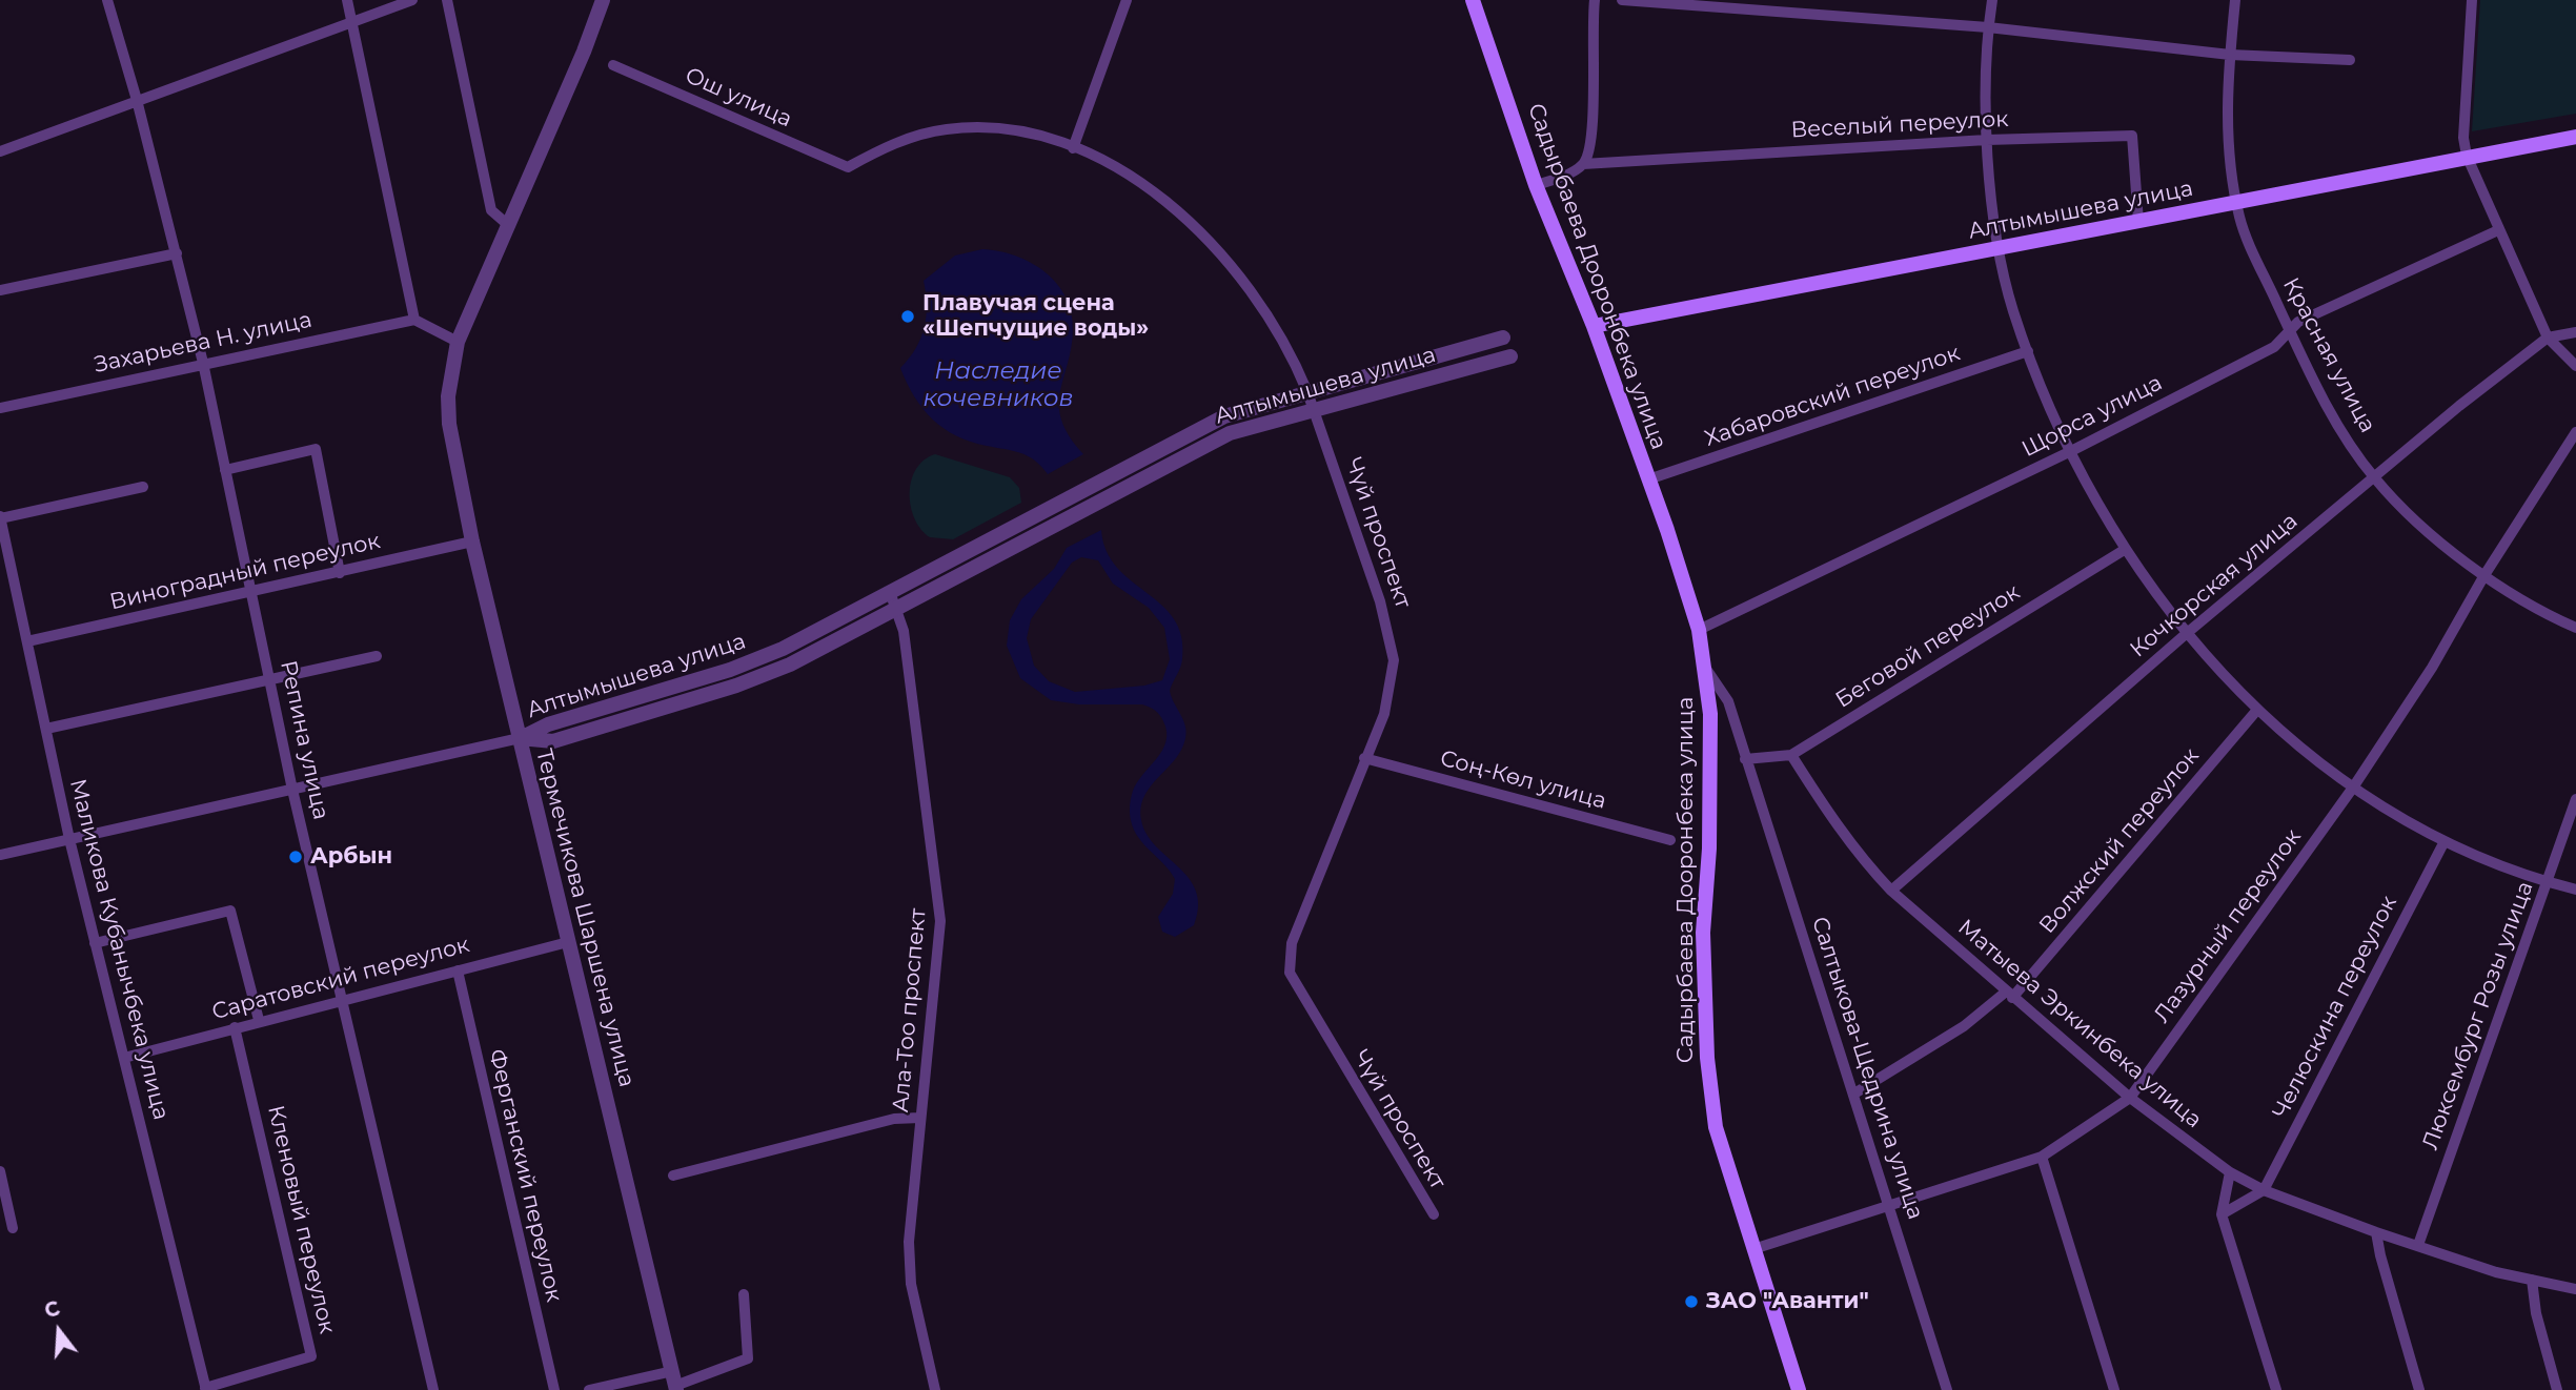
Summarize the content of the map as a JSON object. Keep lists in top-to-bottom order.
{
  "streets": {
    "main road": ["Алтымышева улица", "Садырбаева Дооронбека улица"],
    "street": [
      "Ош улица",
      "Веселый переулок",
      "Захарьева Н. улица",
      "Красная улица",
      "Хабаровский переулок",
      "Щорса улица",
      "Чүй проспект",
      "Виноградный переулок",
      "Кочкорская улица",
      "Беговой переулок",
      "Репина улица",
      "Соң-Көл улица",
      "Волжский переулок",
      "Термечикова Шаршена улица",
      "Лазурный переулок",
      "Маликова Кубанычбека улица",
      "Саратовский переулок",
      "Челюскина переулок",
      "Ала-Тоо проспект",
      "Люксембург Розы улица",
      "Матыева Эркинбека улица",
      "Салтыкова-Щедрина улица",
      "Ферганский переулок",
      "Кленовый переулок"
    ]
  },
  "crossings": [
    ["Ош улица", "Чүй проспект"],
    ["Веселый переулок", "Алтымышева улица"],
    ["Алтымышева улица", "Садырбаева Дооронбека улица"],
    ["Алтымышева улица", "Красная улица"],
    ["Алтымышева улица", "Чүй проспект"],
    ["Алтымышева улица", "Термечикова Шаршена улица"],
    ["Алтымышева улица", "Ала-Тоо проспект"],
    ["Садырбаева Дооронбека улица", "Хабаровский переулок"],
    ["Садырбаева Дооронбека улица", "Щорса улица"],
    ["Садырбаева Дооронбека улица", "Лазурный переулок"],
    ["Садырбаева Дооронбека улица", "Салтыкова-Щедрина улица"],
    ["Захарьева Н. улица", "Репина улица"],
    ["Красная улица", "Щорса улица"],
    ["Красная улица", "Кочкорская улица"],
    ["Красная улица", "Лазурный переулок"],
    ["Чүй проспект", "Соң-Көл улица"],
    ["Виноградный переулок", "Репина улица"],
    ["Виноградный переулок", "Термечикова Шаршена улица"],
    ["Виноградный переулок", "Маликова Кубанычбека улица"],
    ["Кочкорская улица", "Матыева Эркинбека улица"],
    ["Беговой переулок", "Матыева Эркинбека улица"],
    ["Беговой переулок", "Салтыкова-Щедрина улица"],
    ["Репина улица", "Саратовский переулок"],
    ["Волжский переулок", "Матыева Эркинбека улица"],
    ["Волжский переулок", "Салтыкова-Щедрина улица"],
    ["Термечикова Шаршена улица", "Саратовский переулок"],
    ["Лазурный переулок", "Матыева Эркинбека улица"],
    ["Лазурный переулок", "Салтыкова-Щедрина улица"],
    ["Маликова Кубанычбека улица", "Саратовский переулок"],
    ["Маликова Кубанычбека улица", "Кленовый переулок"],
    ["Саратовский переулок", "Ферганский переулок"],
    ["Саратовский переулок", "Кленовый переулок"],
    ["Челюскина переулок", "Матыева Эркинбека улица"],
    ["Люксембург Розы улица", "Матыева Эркинбека улица"]
  ],
  "water": ["Наследие кочевников"],
  "places": ["Плавучая сцена «Шепчущие воды»", "Арбын", "ЗАО \"Аванти\""],
  "north": "top"
}
